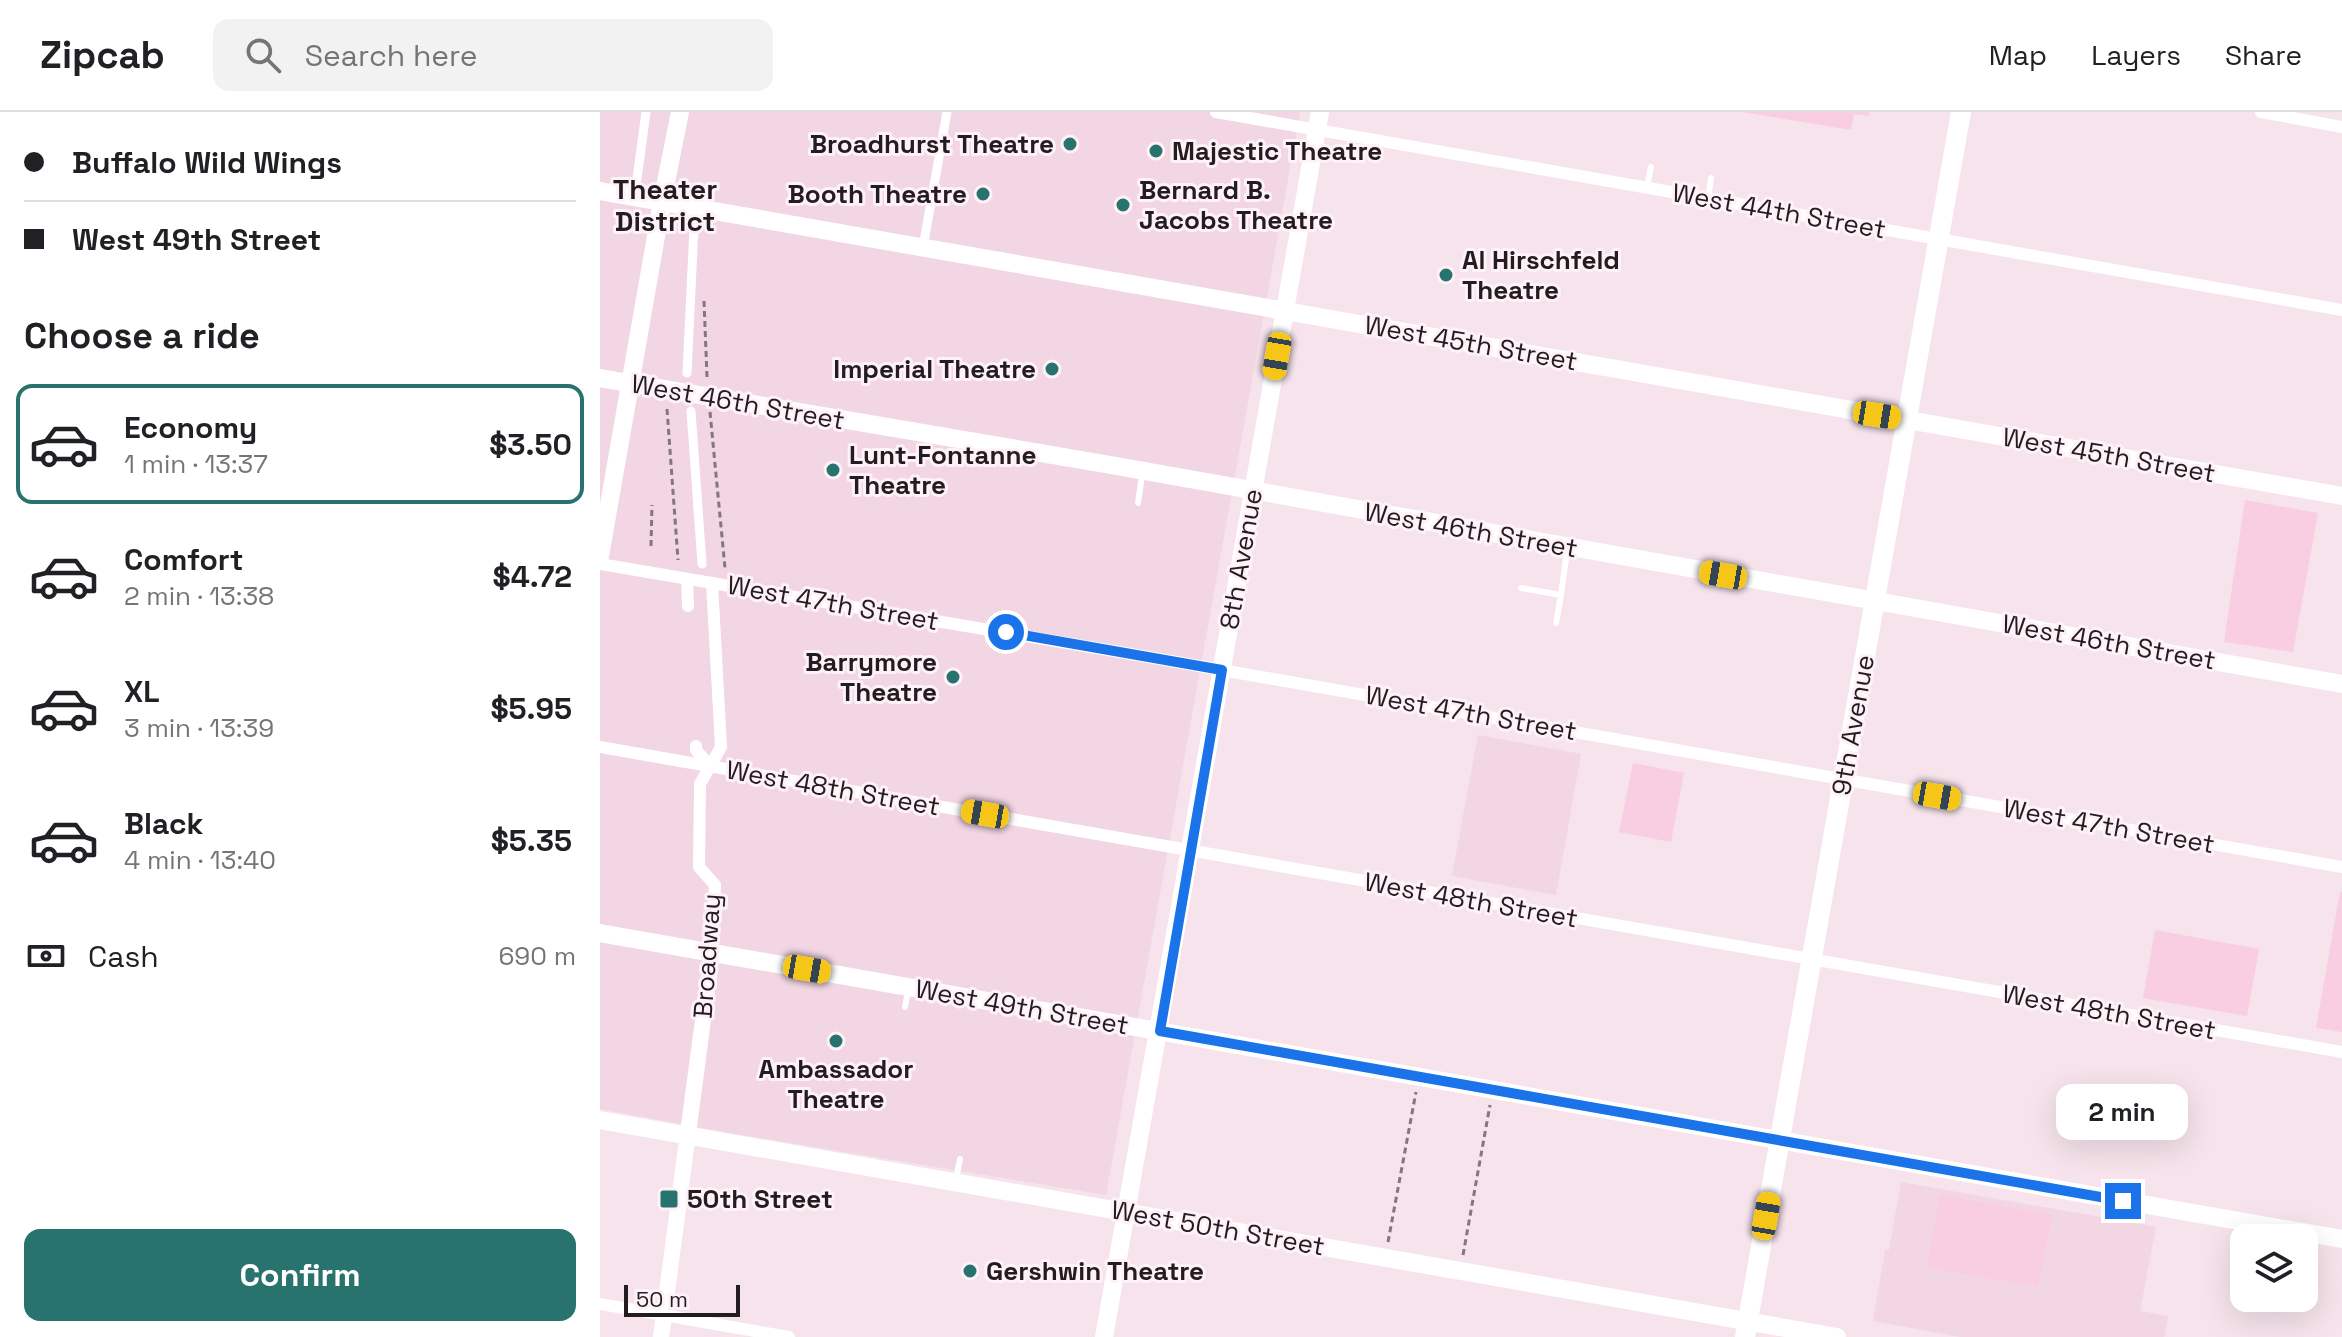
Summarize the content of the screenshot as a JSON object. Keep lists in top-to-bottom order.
{
  "streets": {
    "main road": [
      "West 45th Street",
      "West 46th Street",
      "8th Avenue",
      "9th Avenue",
      "West 49th Street",
      "West 50th Street"
    ],
    "street": [
      "West 44th Street",
      "West 47th Street",
      "West 48th Street",
      "Broadway"
    ]
  },
  "crossings": [
    ["West 44th Street", "8th Avenue"],
    ["West 44th Street", "9th Avenue"],
    ["West 45th Street", "8th Avenue"],
    ["West 45th Street", "9th Avenue"],
    ["West 46th Street", "8th Avenue"],
    ["West 46th Street", "9th Avenue"],
    ["8th Avenue", "West 47th Street"],
    ["8th Avenue", "West 48th Street"],
    ["8th Avenue", "West 49th Street"],
    ["8th Avenue", "West 50th Street"],
    ["West 47th Street", "9th Avenue"],
    ["West 47th Street", "Broadway"],
    ["9th Avenue", "West 48th Street"],
    ["9th Avenue", "West 49th Street"],
    ["9th Avenue", "West 50th Street"],
    ["West 48th Street", "Broadway"],
    ["Broadway", "West 49th Street"],
    ["Broadway", "West 50th Street"]
  ],
  "districts": ["Theater District"],
  "places": {
    "other": [
      "Broadhurst Theatre",
      "Majestic Theatre",
      "Booth Theatre",
      "Bernard B. Jacobs Theatre",
      "Al Hirschfeld Theatre",
      "Imperial Theatre",
      "Lunt-Fontanne Theatre",
      "Barrymore Theatre",
      "Ambassador Theatre",
      "Gershwin Theatre"
    ],
    "transit": ["50th Street"]
  },
  "scale_bar": "50 m",
  "page": {
    "header": "Zipcab",
    "search": "Search here",
    "nav": ["Map", "Layers", "Share"],
    "banner": ["Buffalo Wild Wings", "West 49th Street"],
    "heading": "Choose a ride",
    "list": [
      {
        "name": "Economy",
        "note": "1 min · 13:37",
        "value": "$3.50"
      },
      {
        "name": "Comfort",
        "note": "2 min · 13:38",
        "value": "$4.72"
      },
      {
        "name": "XL",
        "note": "3 min · 13:39",
        "value": "$5.95"
      },
      {
        "name": "Black",
        "note": "4 min · 13:40",
        "value": "$5.35"
      }
    ],
    "pay": ["Cash", "690 m"],
    "bubble": "2 min",
    "buttons": "Confirm",
    "scale": "50 m"
  }
}
